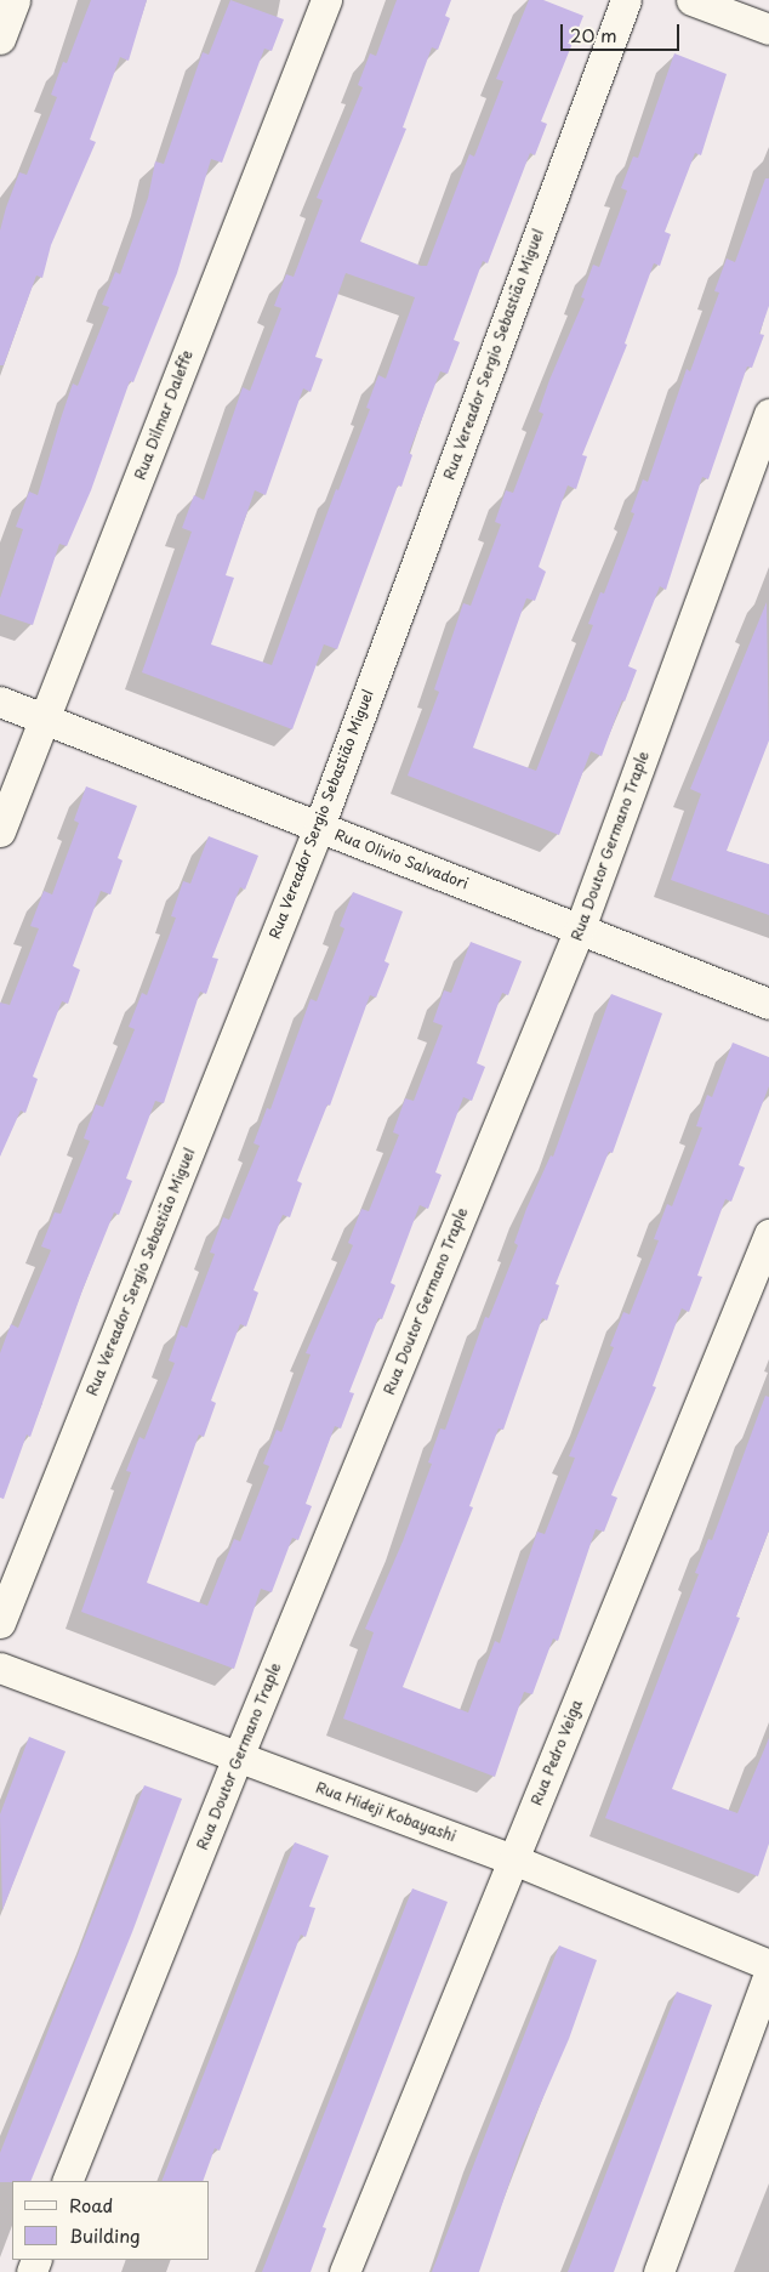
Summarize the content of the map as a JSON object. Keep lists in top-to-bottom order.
{
  "streets": {
    "street": [
      "Rua Vereador Sergio Sebastião Miguel",
      "Rua Dilmar Daleffe",
      "Rua Doutor Germano Traple",
      "Rua Olivio Salvadori",
      "Rua Pedro Veiga",
      "Rua Hideji Kobayashi"
    ]
  },
  "crossings": [
    ["Rua Vereador Sergio Sebastião Miguel", "Rua Olivio Salvadori"],
    ["Rua Dilmar Daleffe", "Rua Olivio Salvadori"],
    ["Rua Doutor Germano Traple", "Rua Olivio Salvadori"],
    ["Rua Doutor Germano Traple", "Rua Hideji Kobayashi"],
    ["Rua Pedro Veiga", "Rua Hideji Kobayashi"]
  ],
  "legend": ["Road", "Building"],
  "scale_bar": "20 m"
}
